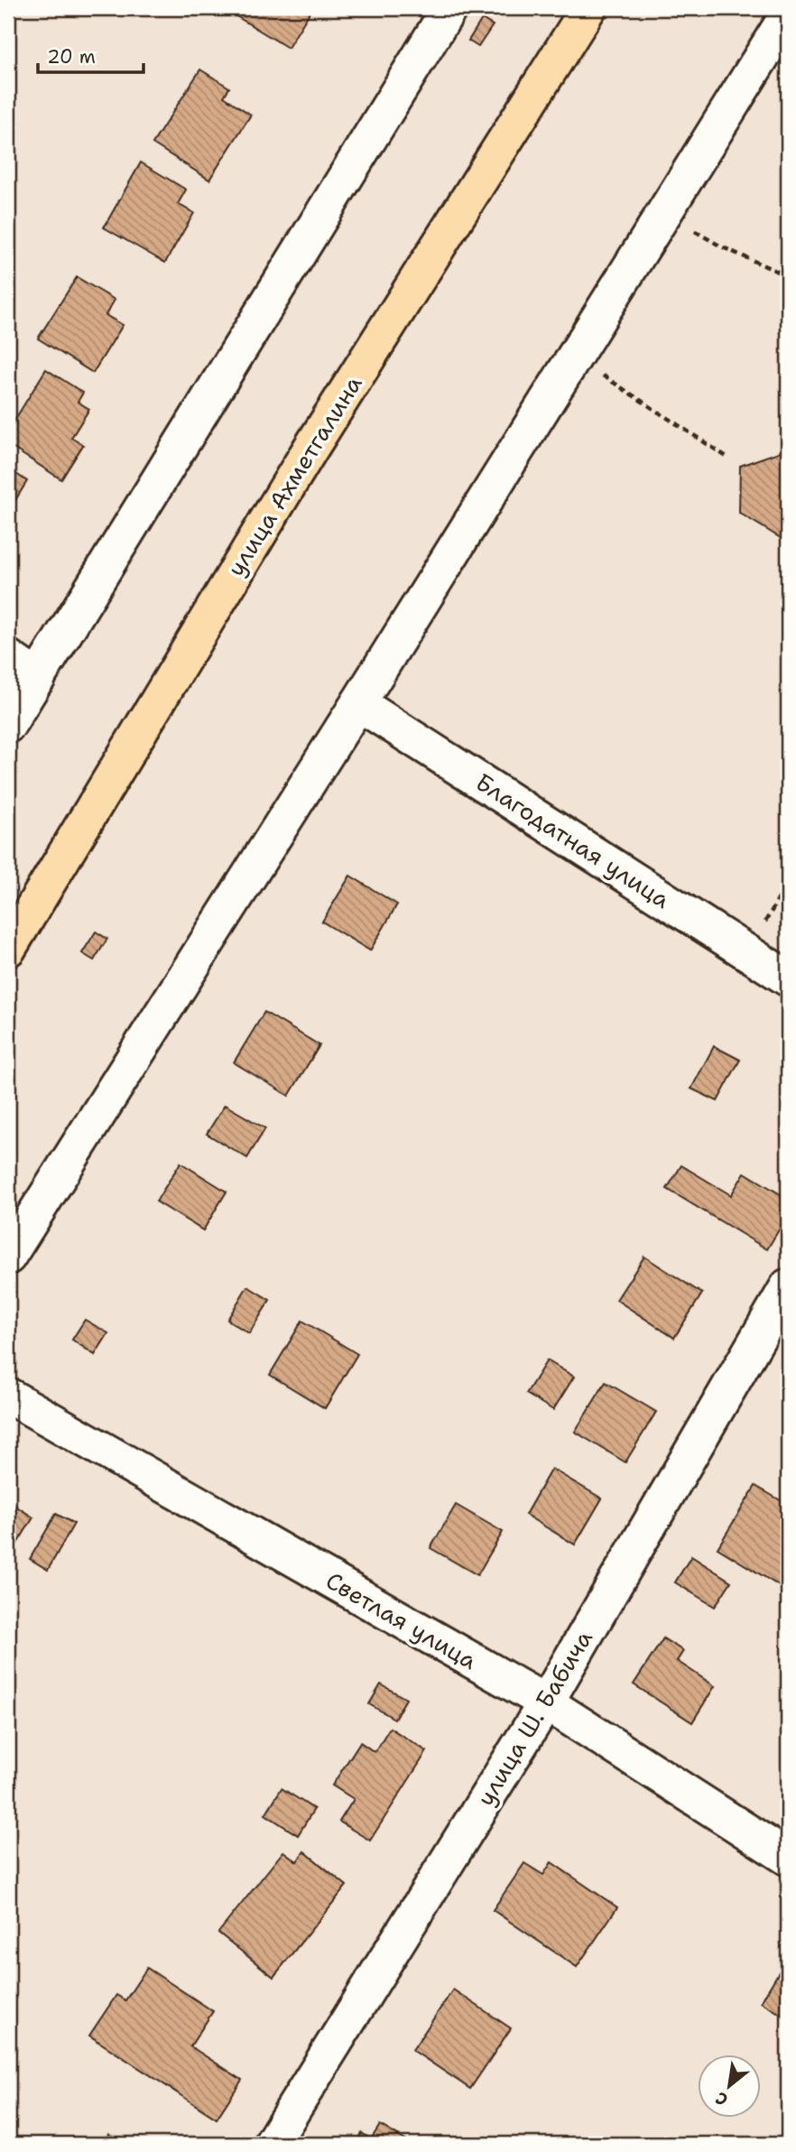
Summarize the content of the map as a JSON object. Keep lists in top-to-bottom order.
{
  "streets": {
    "main road": ["улица Ахметгалина"],
    "street": ["Благодатная улица", "Светлая улица", "улица Ш. Бабича"]
  },
  "crossings": [
    ["Светлая улица", "улица Ш. Бабича"]
  ],
  "scale_bar": "20 m",
  "north": "bottom left"
}
